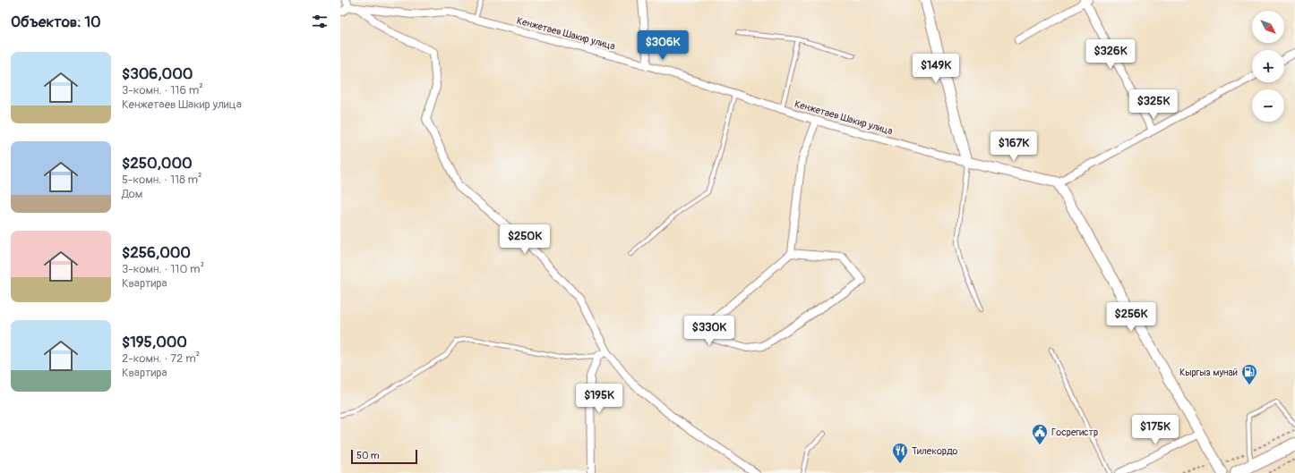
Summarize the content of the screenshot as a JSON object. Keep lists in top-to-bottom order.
{
  "streets": {
    "street": ["Кенжетаев Шакир улица"]
  },
  "places": {
    "fuel station": ["Кыргыз мунай"],
    "public building": ["Госрегистр"],
    "restaurant": ["Тилекордо"]
  },
  "scale_bar": "50 m",
  "north": "bottom right",
  "page": {
    "heading": "Объектов: 10",
    "map_buttons": ["+", "−"],
    "price": [
      "$306K",
      "$326K",
      "$149K",
      "$325K",
      "$167K",
      "$250K",
      "$256K",
      "$330K",
      "$195K",
      "$175K"
    ],
    "list": [
      {
        "name": "$306,000",
        "note": "3-комн. · 116 m² · Кенжетаев Шакир улица"
      },
      {
        "name": "$250,000",
        "note": "5-комн. · 118 m² · Дом"
      },
      {
        "name": "$256,000",
        "note": "3-комн. · 110 m² · Квартира"
      },
      {
        "name": "$195,000",
        "note": "2-комн. · 72 m² · Квартира"
      }
    ],
    "scale": "50 m"
  }
}
